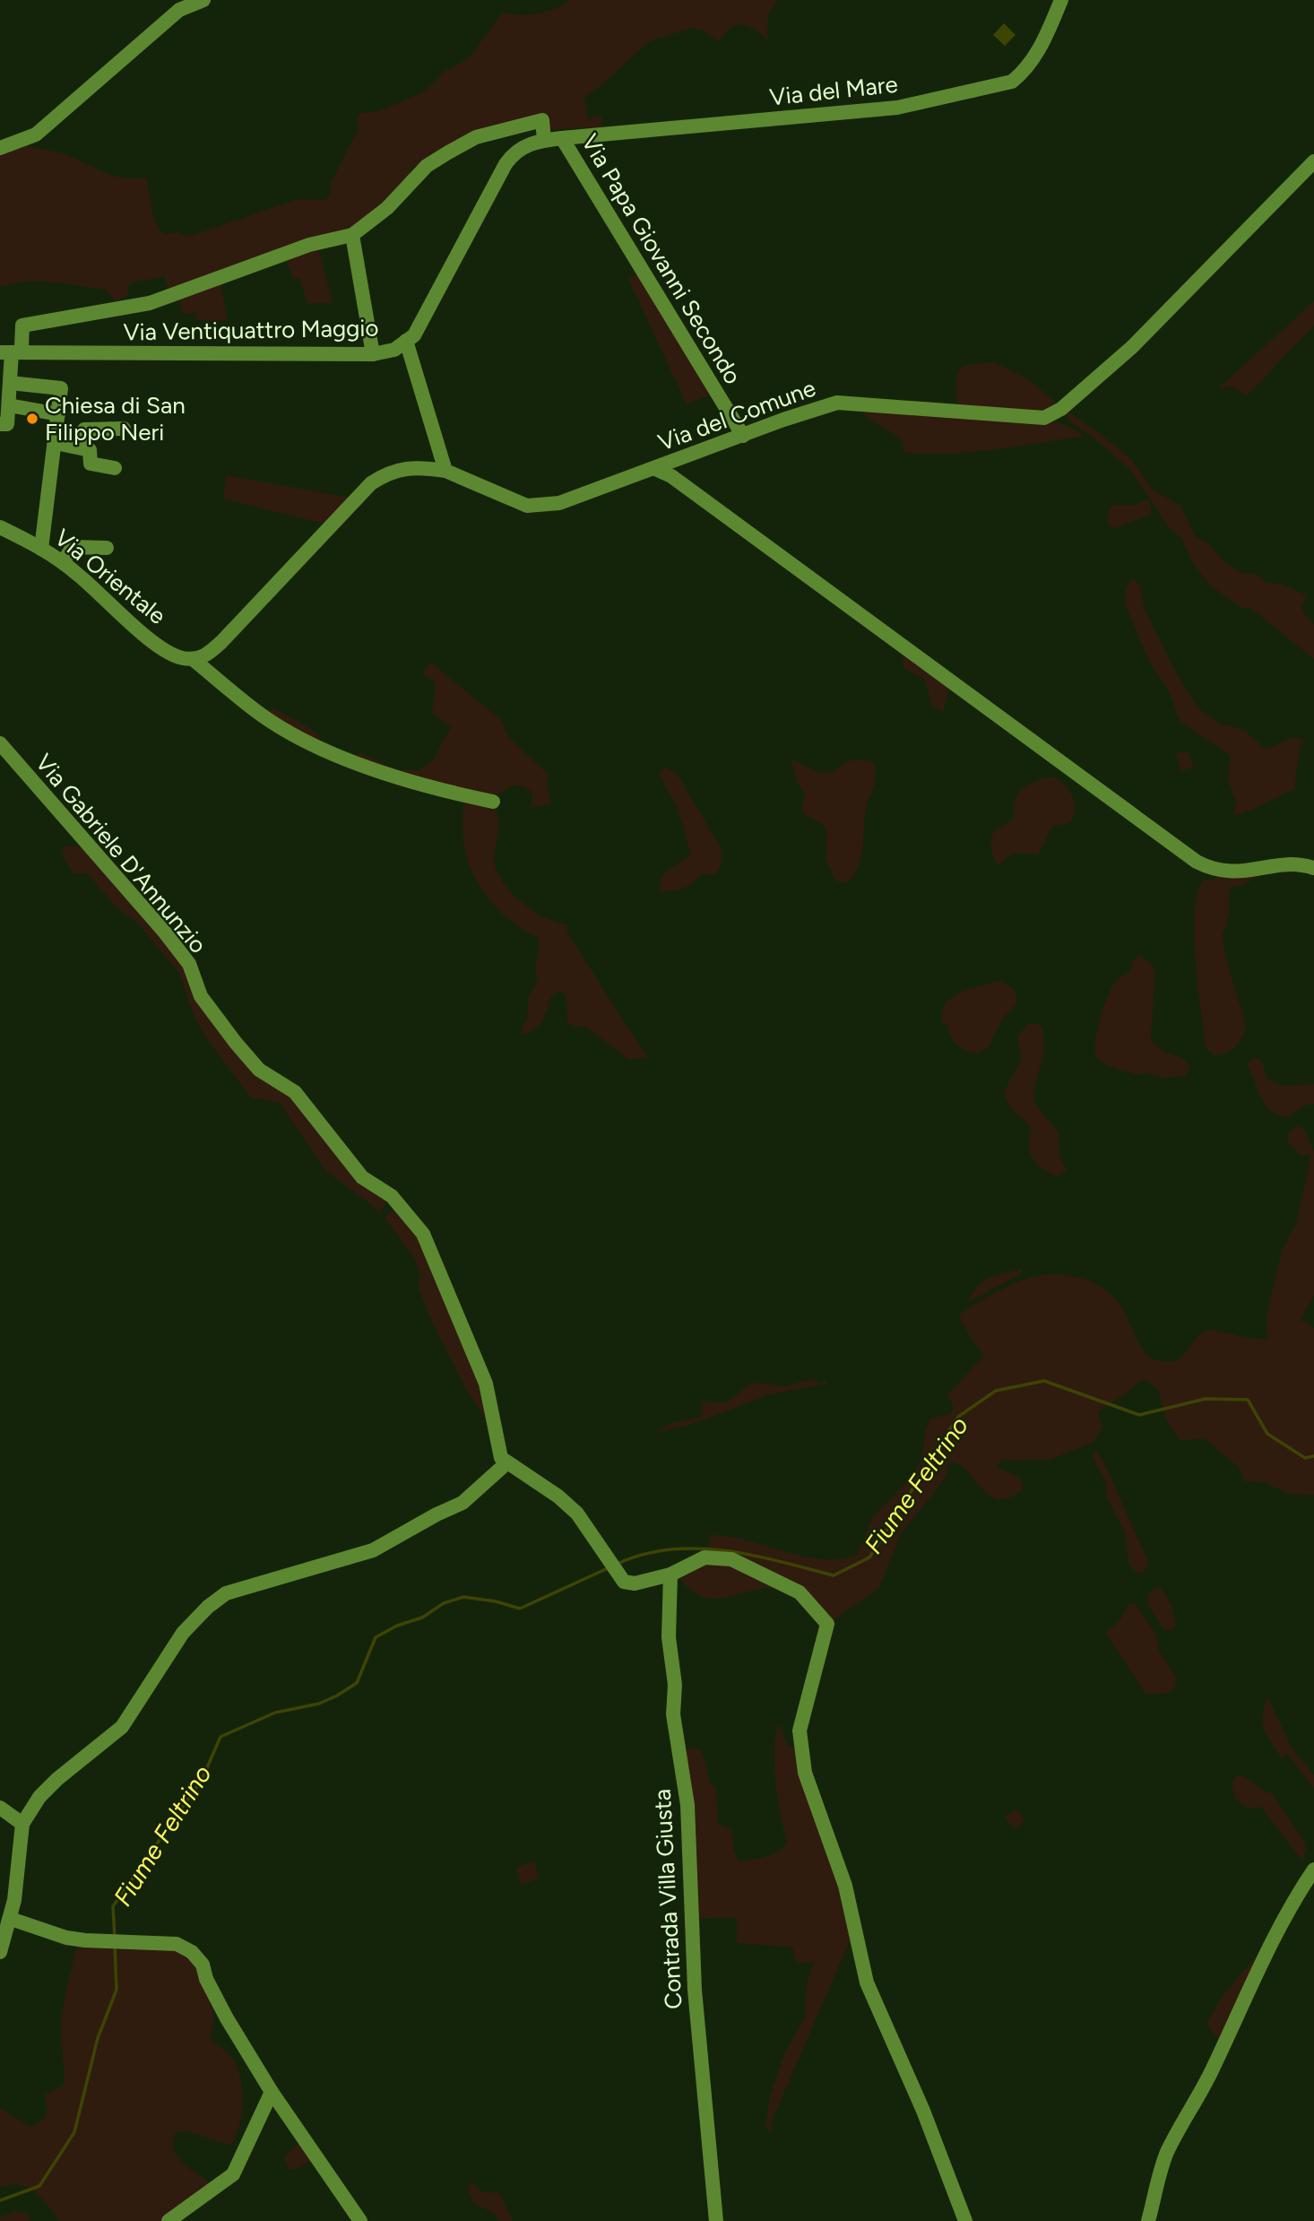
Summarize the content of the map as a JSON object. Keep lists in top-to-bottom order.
{
  "streets": {
    "street": [
      "Via del Mare",
      "Via Papa Giovanni Secondo",
      "Via Ventiquattro Maggio",
      "Via del Comune",
      "Via Orientale",
      "Via Gabriele D'Annunzio",
      "Contrada Villa Giusta"
    ]
  },
  "crossings": [
    ["Via del Mare", "Via Papa Giovanni Secondo"],
    ["Via del Mare", "Via Ventiquattro Maggio"],
    ["Via Papa Giovanni Secondo", "Via Ventiquattro Maggio"],
    ["Via Papa Giovanni Secondo", "Via del Comune"],
    ["Via del Comune", "Via Orientale"]
  ],
  "water": ["Fiume Feltrino"],
  "places": ["Chiesa di San Filippo Neri"]
}
